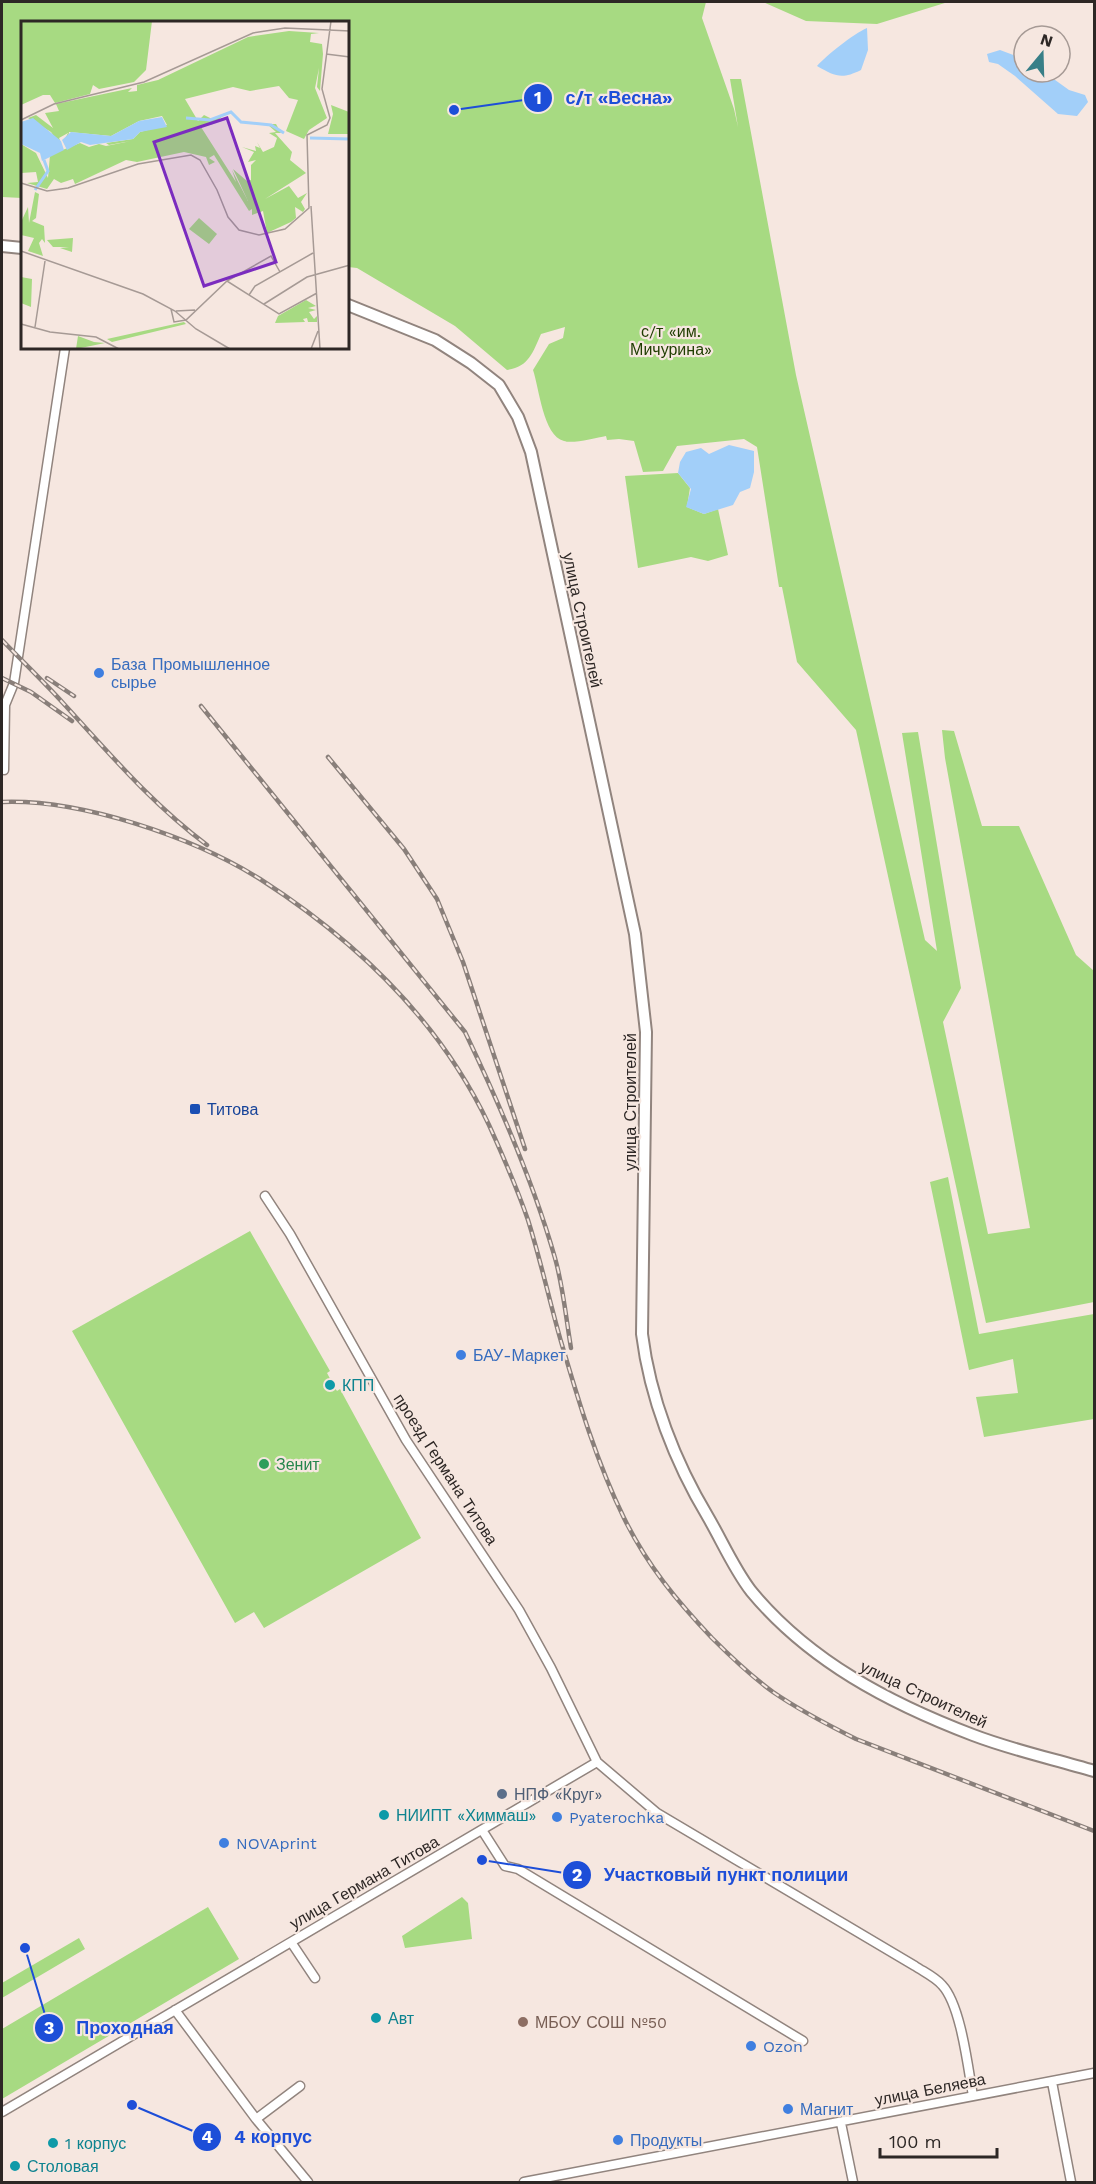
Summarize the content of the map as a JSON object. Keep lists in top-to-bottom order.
{
  "streets": {
    "main road": ["улица Строителей"],
    "street": ["проезд Германа Титова", "улица Германа Титова", "улица Беляева"]
  },
  "crossings": [
    ["проезд Германа Титова", "улица Германа Титова"]
  ],
  "parks": ["с/т «им. Мичурина»"],
  "places": {
    "other": [
      "с/т «Весна»",
      "База Промышленное сырье",
      "БАУ-Маркет",
      "КПП",
      "Зенит",
      "НПФ «Круг»",
      "НИИПТ «Химмаш»",
      "Pyaterochka",
      "NOVAprint",
      "Участковый пункт полиции",
      "Проходная",
      "Авт",
      "МБОУ СОШ №50",
      "Ozon",
      "4 корпус",
      "Магнит",
      "Продукты",
      "1 корпус",
      "Столовая"
    ],
    "transit": ["Титова"]
  },
  "scale_bar": "100 m",
  "north": "top"
}
